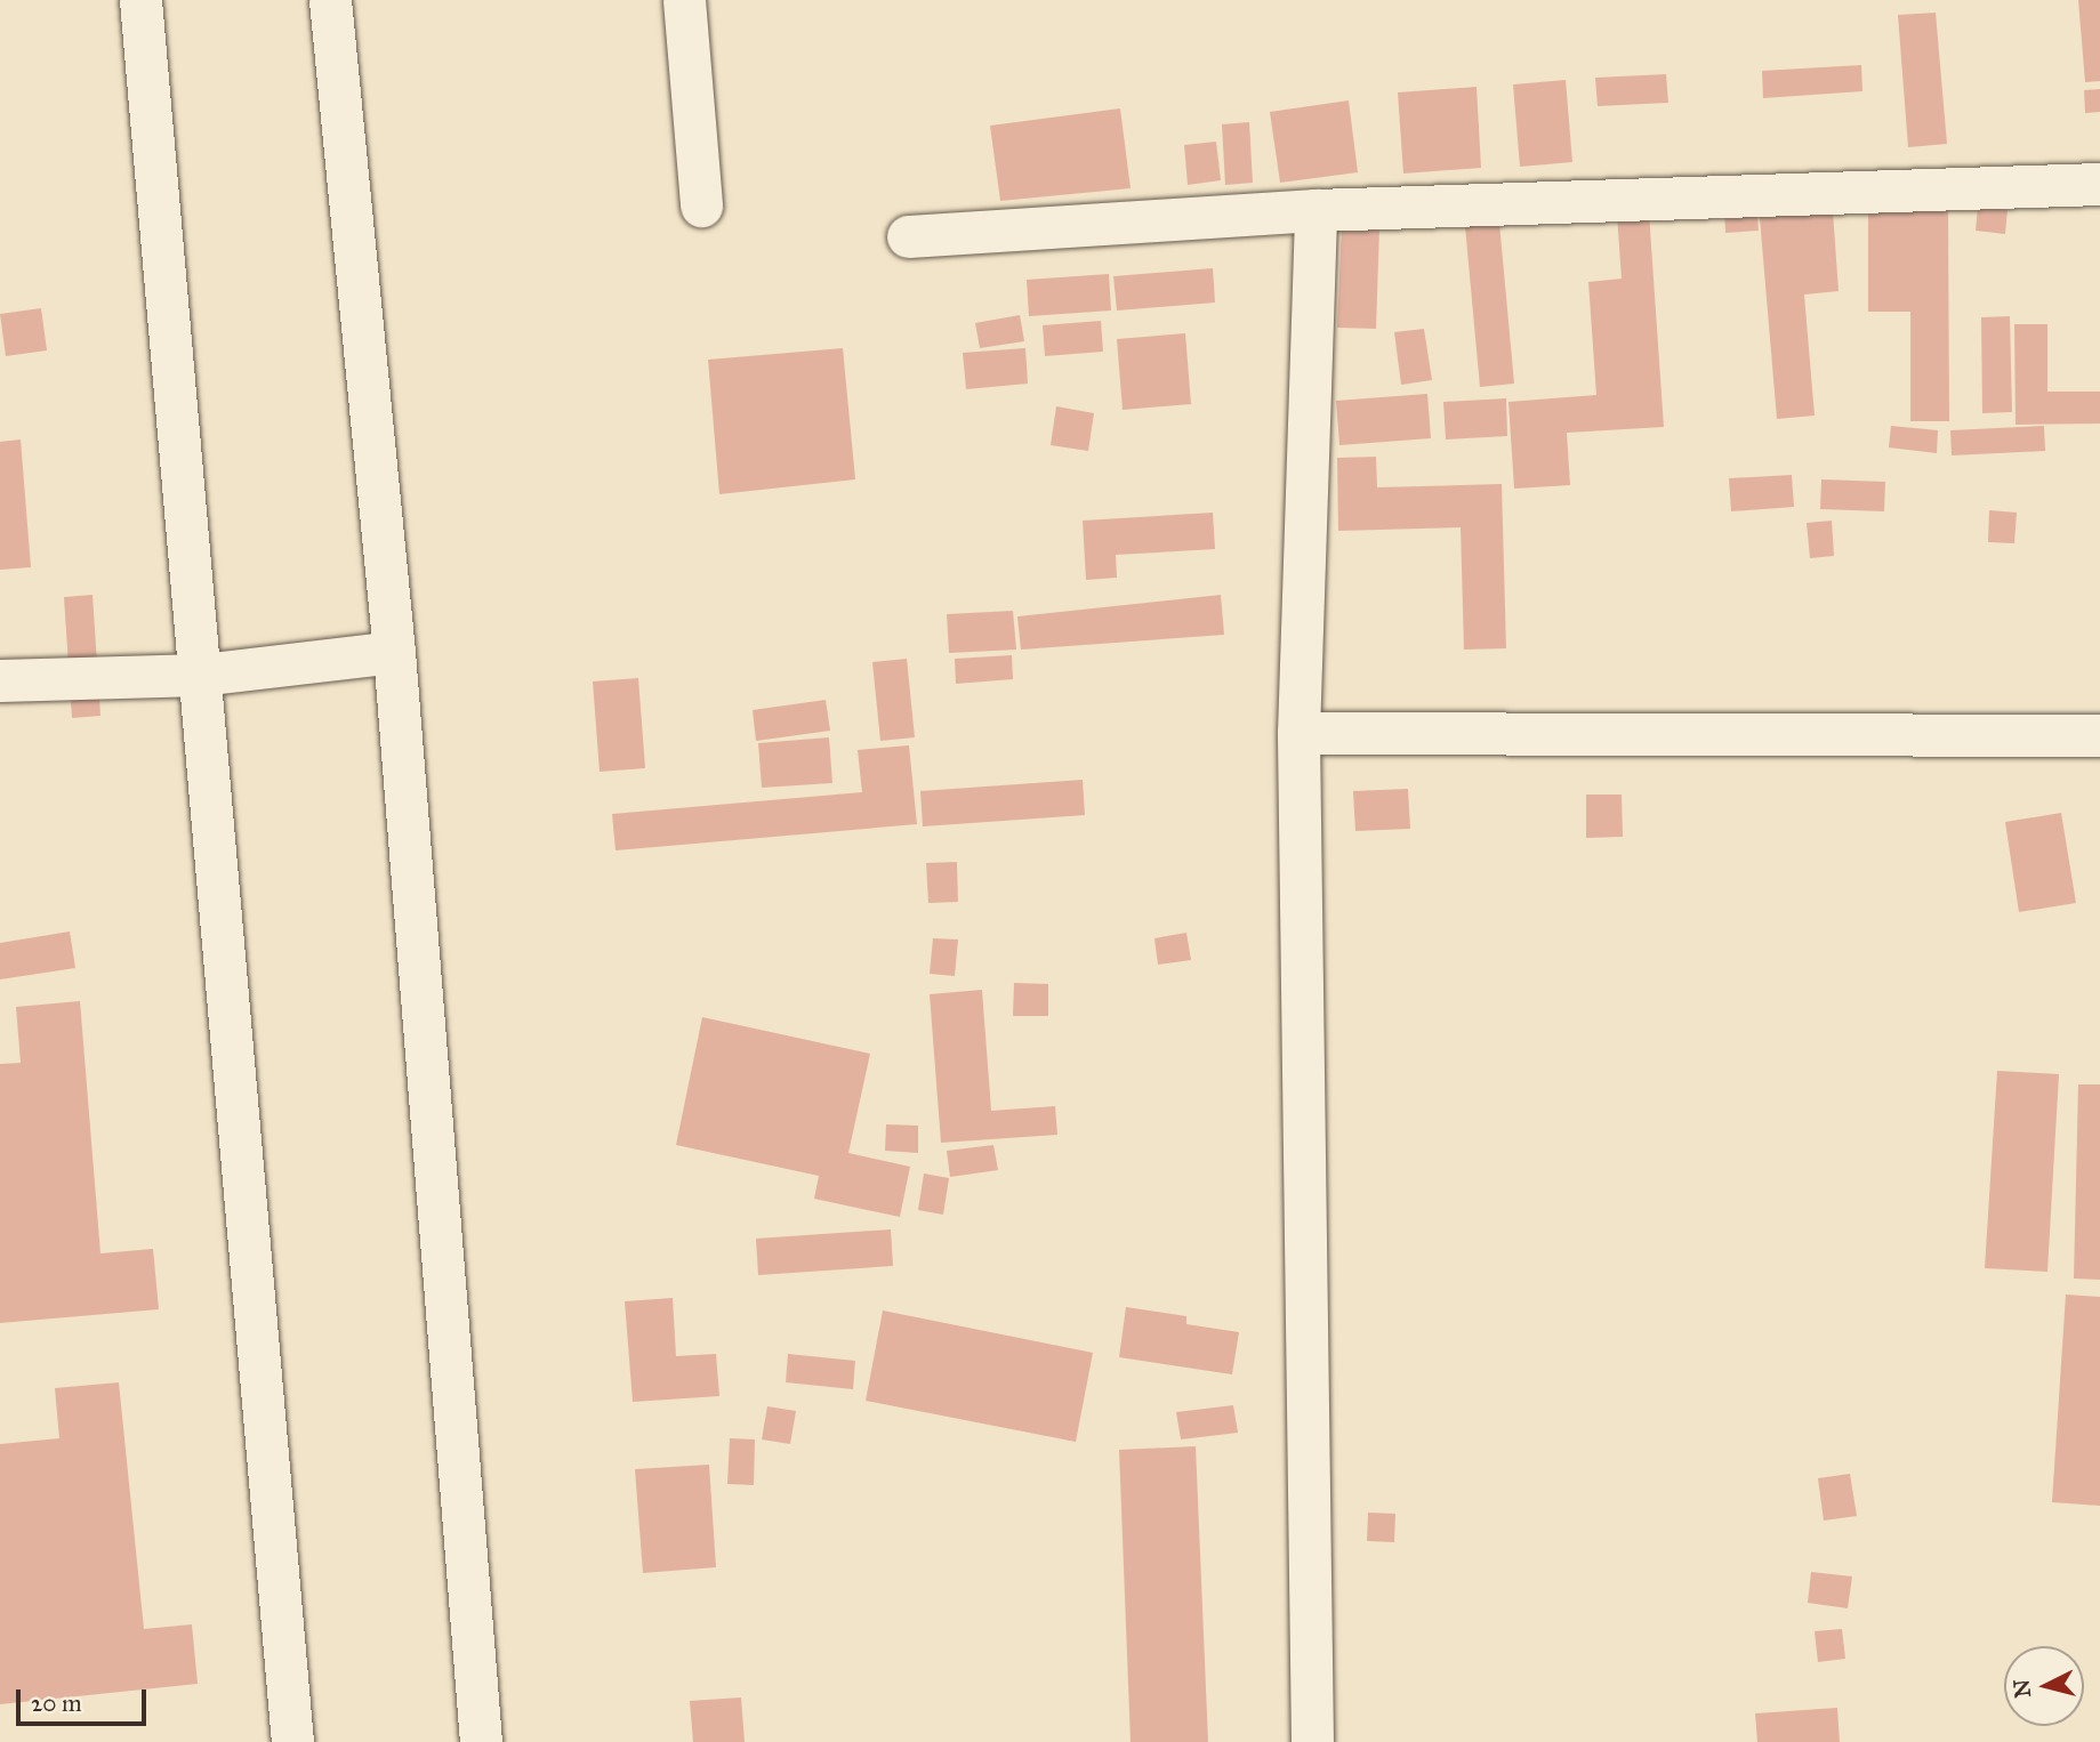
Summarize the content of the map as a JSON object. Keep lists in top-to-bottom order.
{
  "scale_bar": "20 m",
  "north": "left"
}
